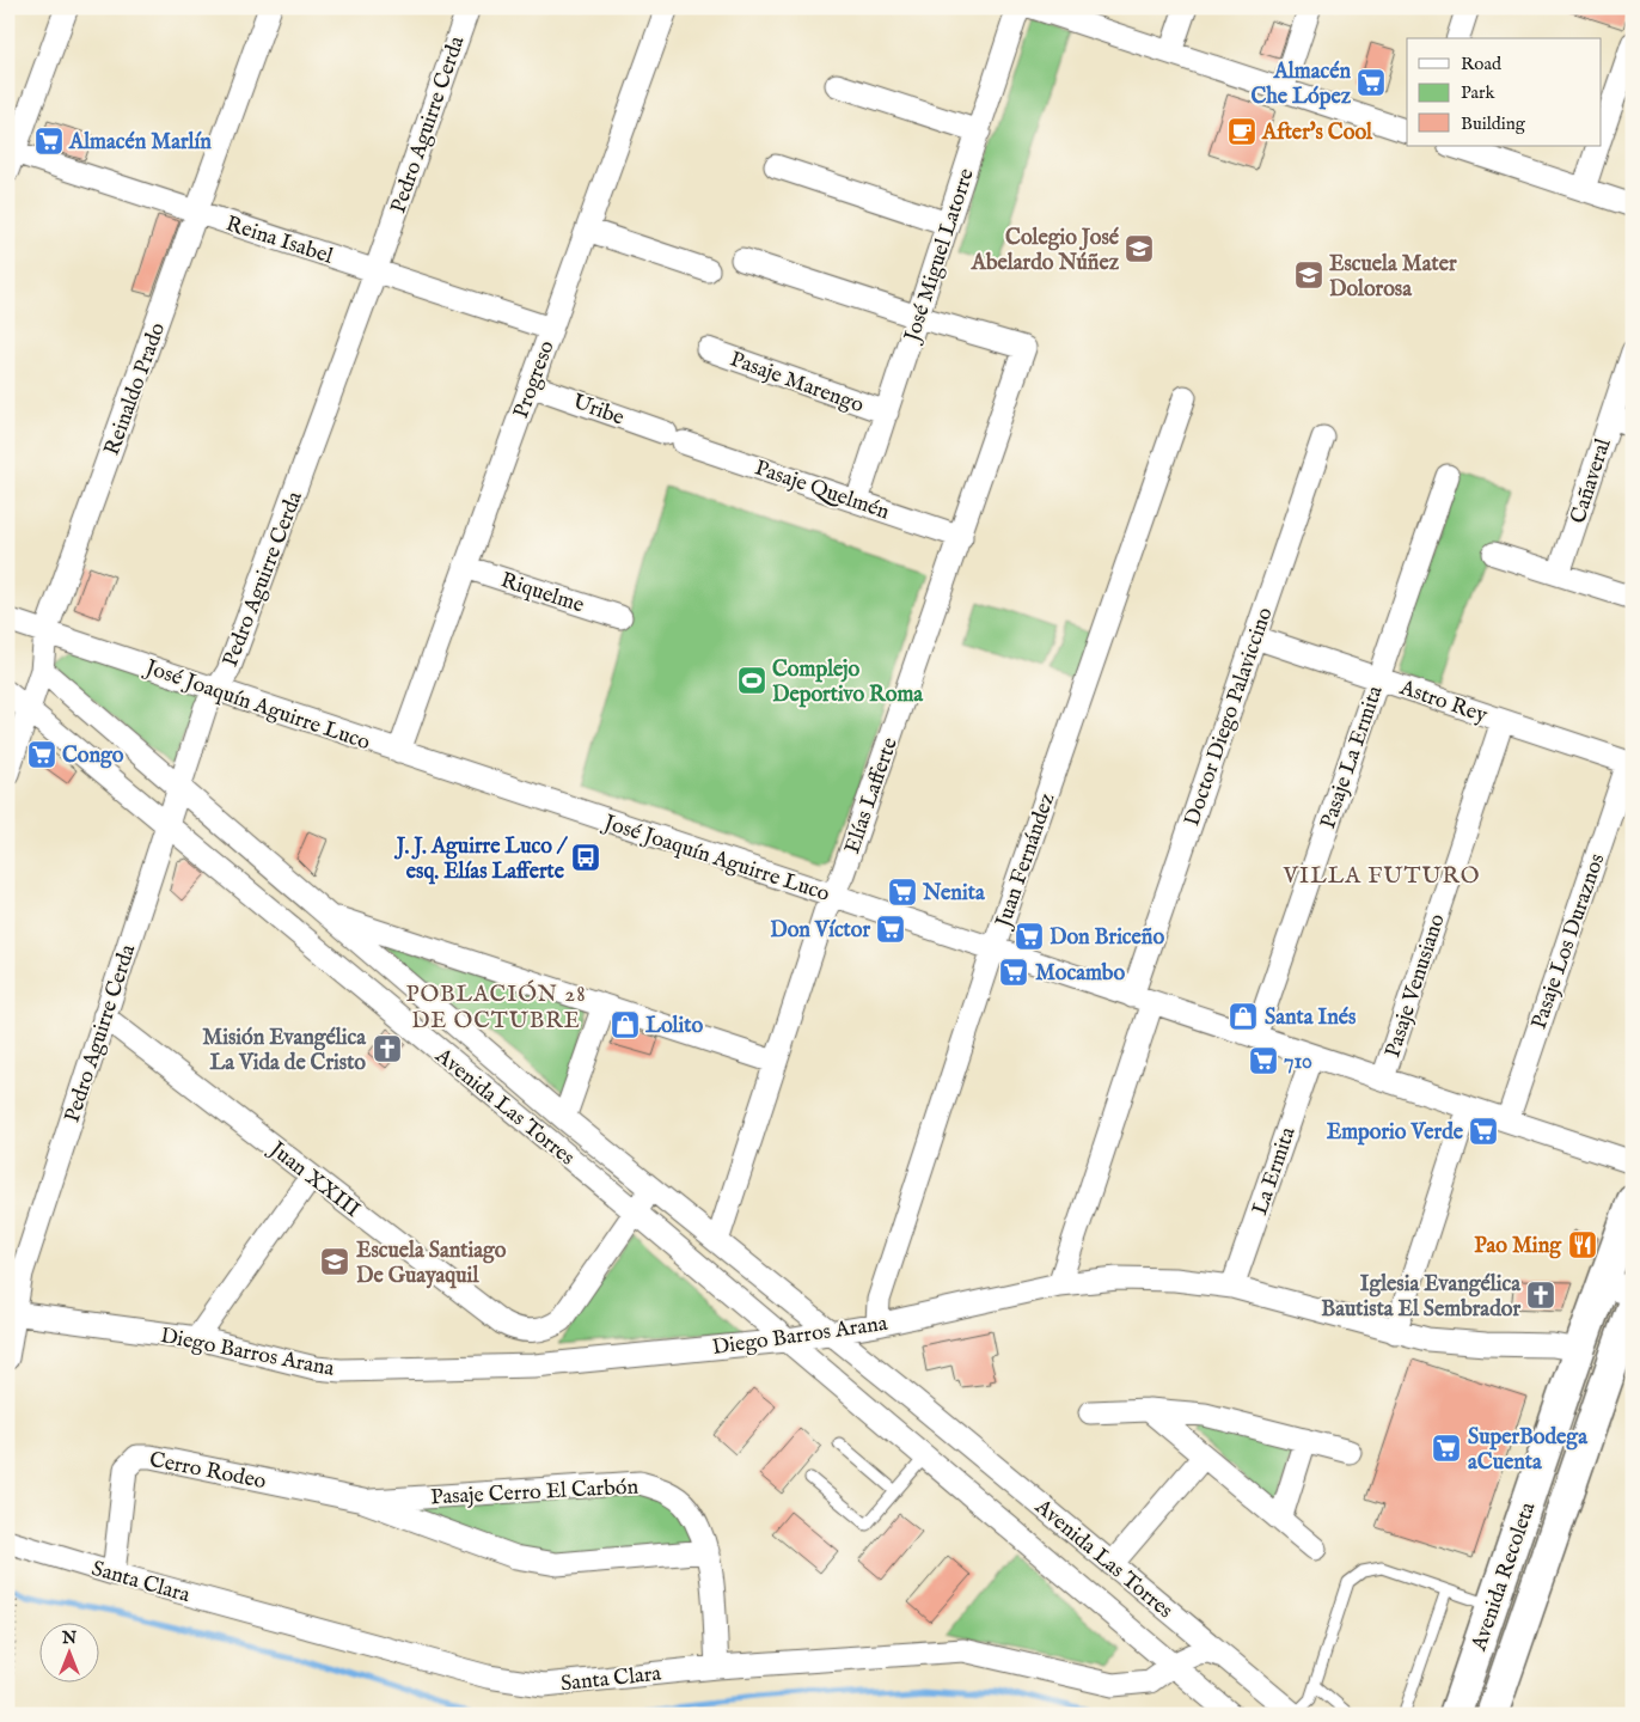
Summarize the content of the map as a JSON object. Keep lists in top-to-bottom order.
{
  "streets": {
    "main road": ["Avenida Recoleta"],
    "street": [
      "Pedro Aguirre Cerda",
      "Reina Isabel",
      "José Miguel Latorre",
      "Progreso",
      "Pasaje Marengo",
      "Reinaldo Prado",
      "Uribe",
      "Cañaveral",
      "Pasaje Quelmén",
      "Riquelme",
      "Astro Rey",
      "José Joaquín Aguirre Luco",
      "Doctor Diego Palaviccino",
      "Pasaje La Ermita",
      "Elías Lafferte",
      "Juan Fernández",
      "Pasaje Los Duraznos",
      "Pasaje Venusiano",
      "Avenida Las Torres",
      "La Ermita",
      "Juan XXIII",
      "Diego Barros Arana",
      "Cerro Rodeo",
      "Pasaje Cerro El Carbón",
      "Santa Clara"
    ]
  },
  "crossings": [
    ["Pedro Aguirre Cerda", "Reina Isabel"],
    ["Pedro Aguirre Cerda", "José Joaquín Aguirre Luco"],
    ["Pedro Aguirre Cerda", "Avenida Las Torres"],
    ["Pedro Aguirre Cerda", "Juan XXIII"],
    ["Pedro Aguirre Cerda", "Diego Barros Arana"],
    ["Reina Isabel", "Progreso"],
    ["Reina Isabel", "Reinaldo Prado"],
    ["José Miguel Latorre", "Pasaje Marengo"],
    ["José Miguel Latorre", "Pasaje Quelmén"],
    ["José Miguel Latorre", "Elías Lafferte"],
    ["Progreso", "Uribe"],
    ["Progreso", "Riquelme"],
    ["Progreso", "José Joaquín Aguirre Luco"],
    ["Reinaldo Prado", "José Joaquín Aguirre Luco"],
    ["Reinaldo Prado", "Avenida Las Torres"],
    ["Uribe", "Pasaje Quelmén"],
    ["Pasaje Quelmén", "Elías Lafferte"],
    ["Astro Rey", "Doctor Diego Palaviccino"],
    ["Astro Rey", "Pasaje La Ermita"],
    ["Astro Rey", "Pasaje Los Duraznos"],
    ["Astro Rey", "Pasaje Venusiano"],
    ["José Joaquín Aguirre Luco", "Doctor Diego Palaviccino"],
    ["José Joaquín Aguirre Luco", "Pasaje La Ermita"],
    ["José Joaquín Aguirre Luco", "Elías Lafferte"],
    ["José Joaquín Aguirre Luco", "Juan Fernández"],
    ["José Joaquín Aguirre Luco", "Pasaje Los Duraznos"],
    ["José Joaquín Aguirre Luco", "Pasaje Venusiano"],
    ["José Joaquín Aguirre Luco", "La Ermita"],
    ["Doctor Diego Palaviccino", "Diego Barros Arana"],
    ["Elías Lafferte", "Avenida Las Torres"],
    ["Juan Fernández", "Diego Barros Arana"],
    ["Avenida Las Torres", "Juan XXIII"],
    ["Avenida Las Torres", "Diego Barros Arana"],
    ["Avenida Las Torres", "Santa Clara"],
    ["La Ermita", "Diego Barros Arana"],
    ["Diego Barros Arana", "Avenida Recoleta"],
    ["Cerro Rodeo", "Pasaje Cerro El Carbón"],
    ["Cerro Rodeo", "Santa Clara"]
  ],
  "districts": ["VILLA FUTURO", "POBLACIÓN 28 DE OCTUBRE"],
  "places": {
    "supermarket": [
      "Almacén Che López",
      "Almacén Marlín",
      "Congo",
      "Nenita",
      "Don Víctor",
      "Don Briceño",
      "Mocambo",
      "710",
      "Emporio Verde",
      "SuperBodega aCuenta"
    ],
    "cafe": ["After's Cool"],
    "school or university": ["Colegio José Abelardo Núñez", "Escuela Mater Dolorosa", "Escuela Santiago De Guayaquil"],
    "sports": ["Complejo Deportivo Roma"],
    "bus stop": ["J. J. Aguirre Luco / esq. Elías Lafferte"],
    "shop": ["Santa Inés", "Lolito"],
    "church": ["Misión Evangélica La Vida de Cristo", "Iglesia Evangélica Bautista El Sembrador"],
    "restaurant": ["Pao Ming"]
  },
  "legend": ["Road", "Park", "Building"],
  "north": "top"
}
